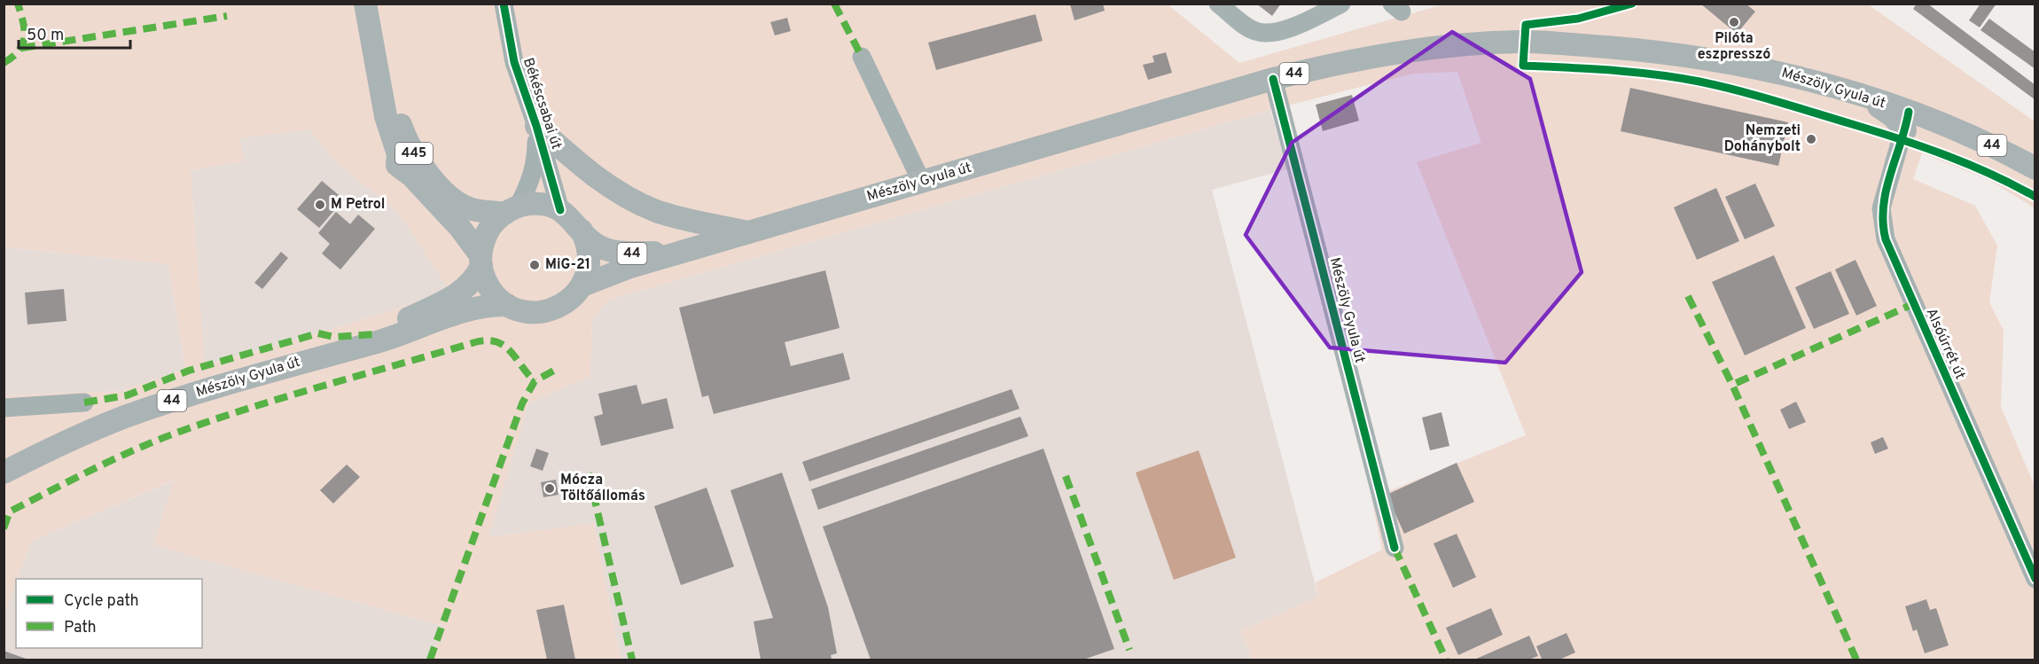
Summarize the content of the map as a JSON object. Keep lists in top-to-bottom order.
{
  "streets": {
    "main road": ["44", "Mészöly Gyula út", "445"],
    "street": ["Békéscsabai út", "Alsóúrrét út"]
  },
  "crossings": [
    ["44", "Mészöly Gyula út"],
    ["44", "Alsóúrrét út"],
    ["Mészöly Gyula út", "Békéscsabai út"],
    ["Mészöly Gyula út", "445"],
    ["Mészöly Gyula út", "Alsóúrrét út"],
    ["Békéscsabai út", "445"]
  ],
  "places": [
    "Pilóta eszpresszó",
    "Nemzeti Dohánybolt",
    "M Petrol",
    "MiG-21",
    "Mócza Töltőállomás"
  ],
  "legend": ["Cycle path", "Path"],
  "scale_bar": "50 m"
}
